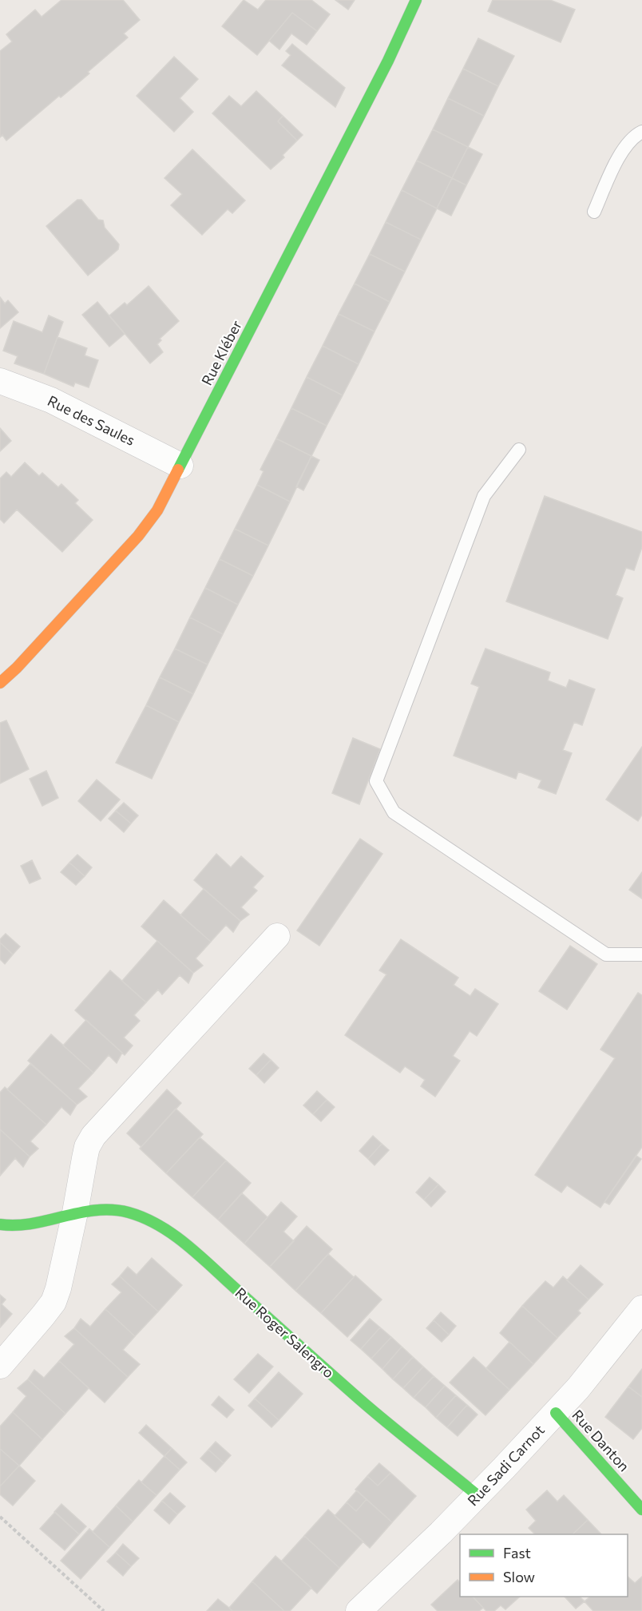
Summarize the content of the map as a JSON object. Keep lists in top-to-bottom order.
{
  "streets": {
    "street": [
      "Rue Kléber",
      "Rue des Saules",
      "Rue Roger Salengro",
      "Rue Danton",
      "Rue Sadi Carnot"
    ]
  },
  "crossings": [
    ["Rue Kléber", "Rue des Saules"],
    ["Rue Roger Salengro", "Rue Sadi Carnot"],
    ["Rue Danton", "Rue Sadi Carnot"]
  ],
  "legend": ["Fast", "Slow"]
}
